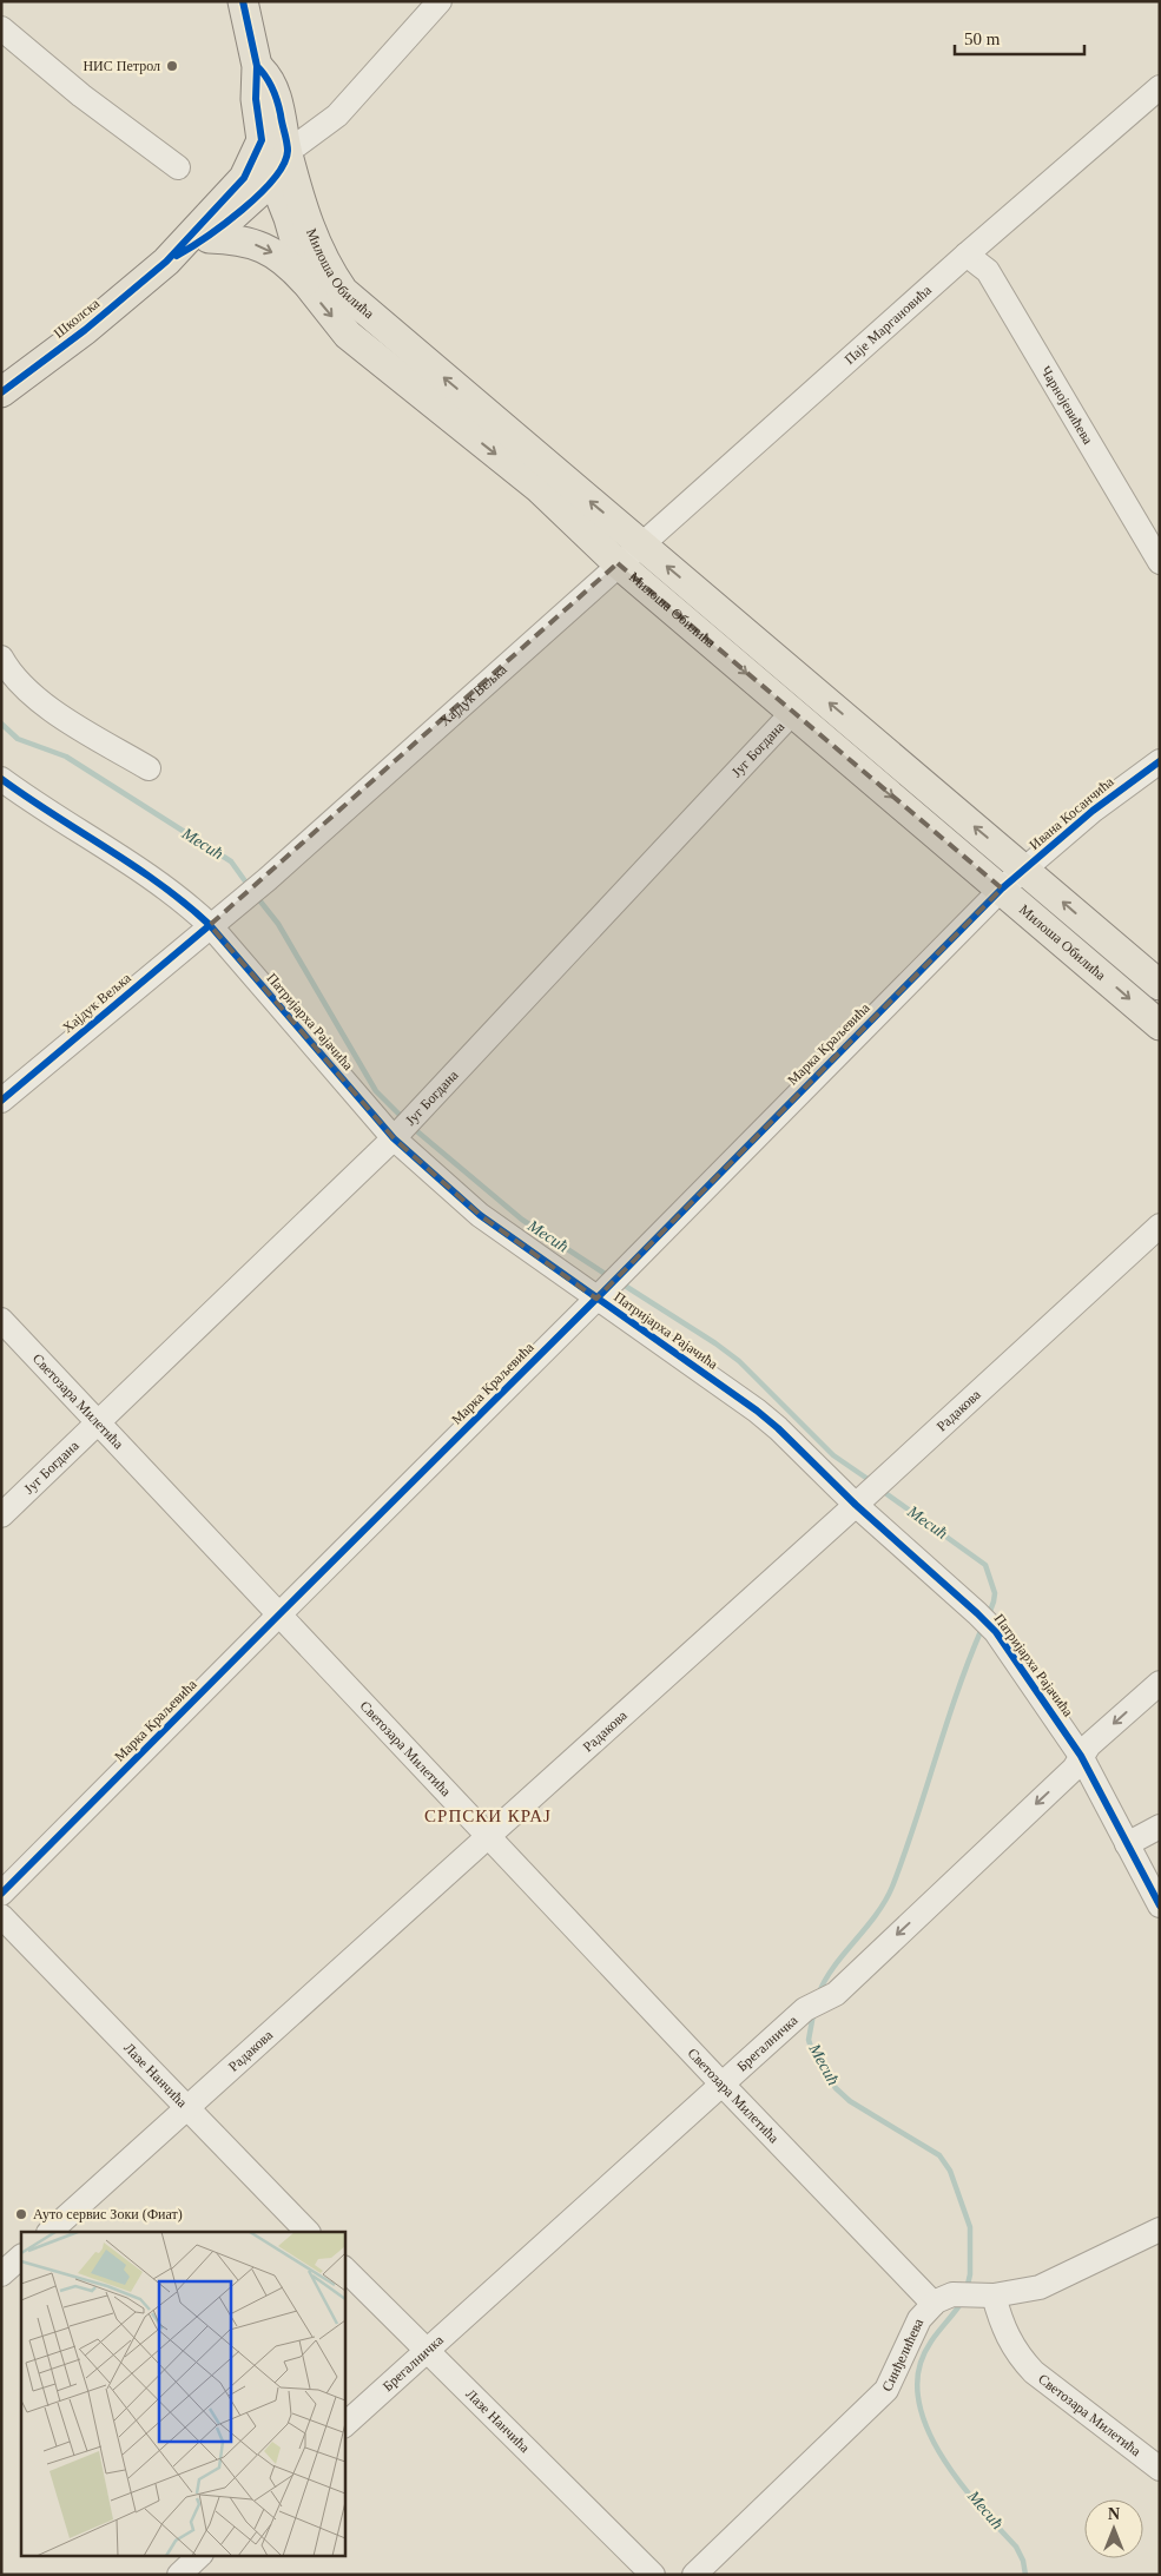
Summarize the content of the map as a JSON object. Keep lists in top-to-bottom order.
{
  "streets": {
    "main road": ["Милоша Обилића", "Школска"],
    "street": [
      "Паје Маргановића",
      "Чарнојевићева",
      "Хајдук Вељка",
      "Југ Богдана",
      "Ивана Косанчића",
      "Патријарха Рајачића",
      "Марка Краљевића",
      "Светозара Милетића",
      "Радакова",
      "Брегалничка",
      "Лазе Нанчића",
      "Синђелићева"
    ]
  },
  "crossings": [
    ["Милоша Обилића", "Школска"],
    ["Милоша Обилића", "Паје Маргановића"],
    ["Милоша Обилића", "Хајдук Вељка"],
    ["Милоша Обилића", "Југ Богдана"],
    ["Милоша Обилића", "Ивана Косанчића"],
    ["Милоша Обилића", "Марка Краљевића"],
    ["Паје Маргановића", "Чарнојевићева"],
    ["Паје Маргановића", "Хајдук Вељка"],
    ["Хајдук Вељка", "Патријарха Рајачића"],
    ["Југ Богдана", "Патријарха Рајачића"],
    ["Југ Богдана", "Светозара Милетића"],
    ["Ивана Косанчића", "Марка Краљевића"],
    ["Патријарха Рајачића", "Марка Краљевића"],
    ["Патријарха Рајачића", "Радакова"],
    ["Патријарха Рајачића", "Брегалничка"],
    ["Марка Краљевића", "Светозара Милетића"],
    ["Светозара Милетића", "Радакова"],
    ["Светозара Милетића", "Брегалничка"],
    ["Светозара Милетића", "Синђелићева"],
    ["Радакова", "Лазе Нанчића"],
    ["Брегалничка", "Лазе Нанчића"]
  ],
  "one_way": ["Брегалничка"],
  "districts": ["СРПСКИ КРАЈ"],
  "water": ["Месић"],
  "places": ["НИС Петрол", "Ауто сервис Зоки (Фиат)"],
  "scale_bar": "50 m",
  "north": "top"
}
